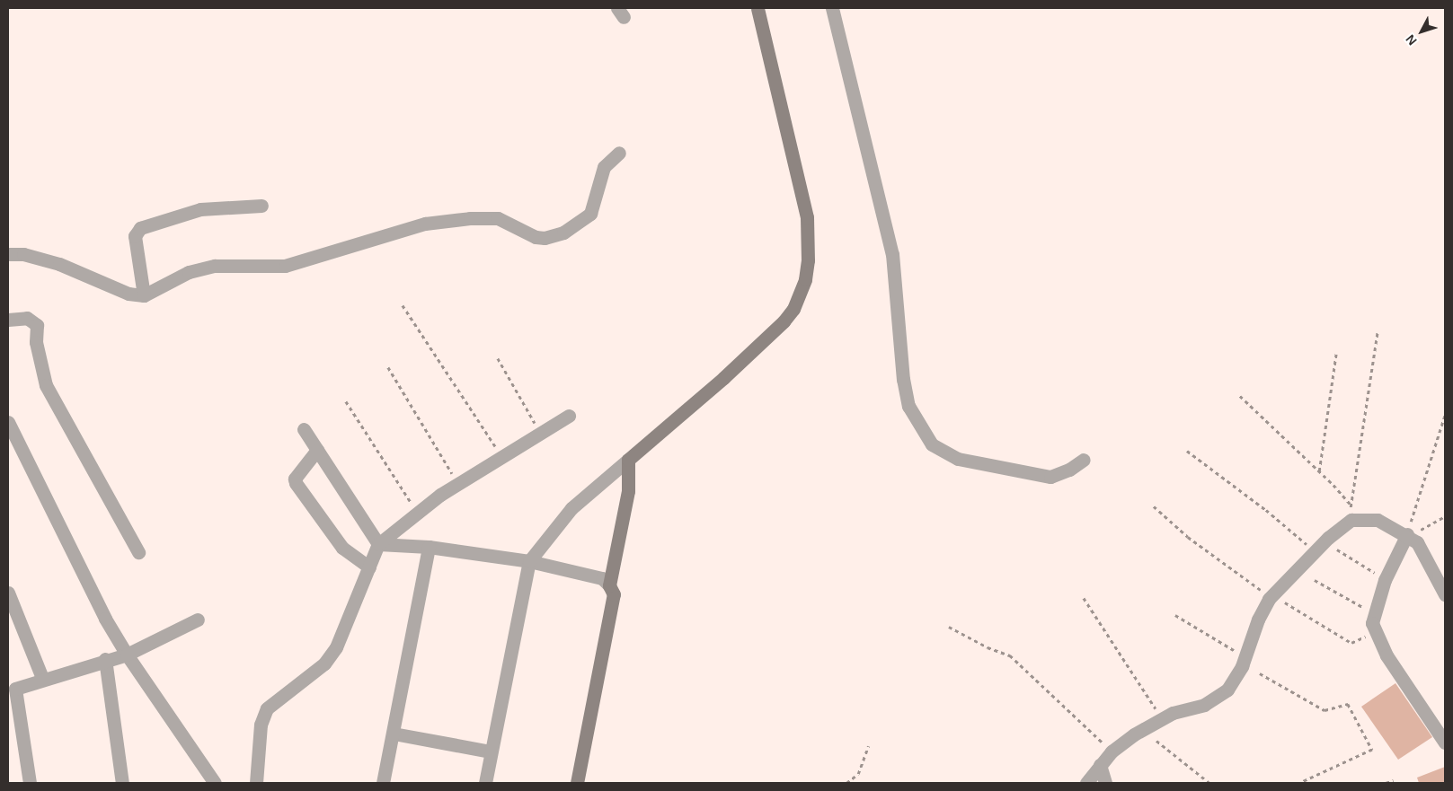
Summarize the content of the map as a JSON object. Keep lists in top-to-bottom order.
{
  "north": "bottom left"
}
